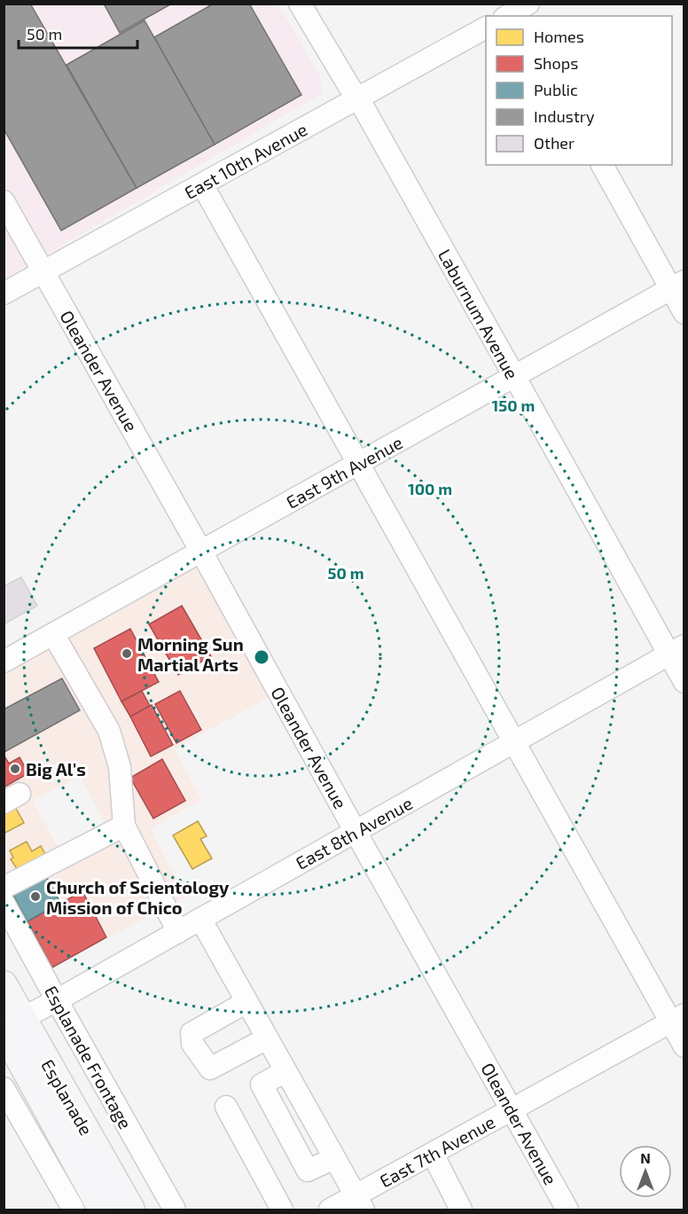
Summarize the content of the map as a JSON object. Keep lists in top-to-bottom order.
{
  "streets": {
    "main road": ["Esplanade"],
    "street": [
      "East 10th Avenue",
      "Laburnum Avenue",
      "Oleander Avenue",
      "East 9th Avenue",
      "East 8th Avenue",
      "Esplanade Frontage",
      "East 7th Avenue"
    ]
  },
  "crossings": [
    ["East 10th Avenue", "Laburnum Avenue"],
    ["East 10th Avenue", "Oleander Avenue"],
    ["Laburnum Avenue", "East 9th Avenue"],
    ["Laburnum Avenue", "East 8th Avenue"],
    ["Oleander Avenue", "East 9th Avenue"],
    ["Oleander Avenue", "East 8th Avenue"],
    ["Oleander Avenue", "East 7th Avenue"],
    ["East 8th Avenue", "Esplanade Frontage"],
    ["East 8th Avenue", "Esplanade"]
  ],
  "places": ["Morning Sun Martial Arts", "Big Al's", "Church of Scientology Mission of Chico"],
  "legend": [
    "Homes",
    "Shops",
    "Public",
    "Industry",
    "Other"
  ],
  "scale_bar": "50 m",
  "north": "top",
  "rings": ["150 m", "100 m", "50 m"]
}
